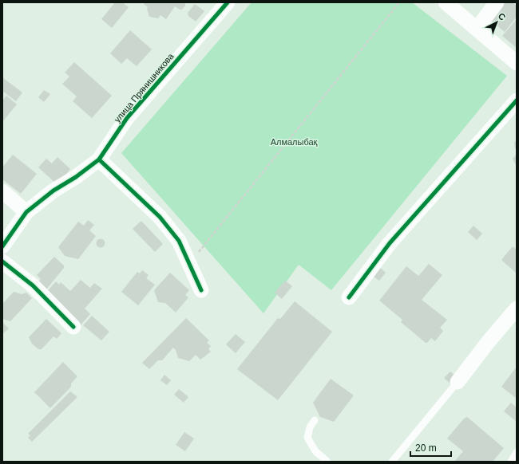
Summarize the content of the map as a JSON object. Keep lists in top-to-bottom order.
{
  "streets": {
    "street": ["улица Прянишникова"]
  },
  "parks": ["Алмалыбақ"],
  "scale_bar": "20 m",
  "north": "top right"
}
